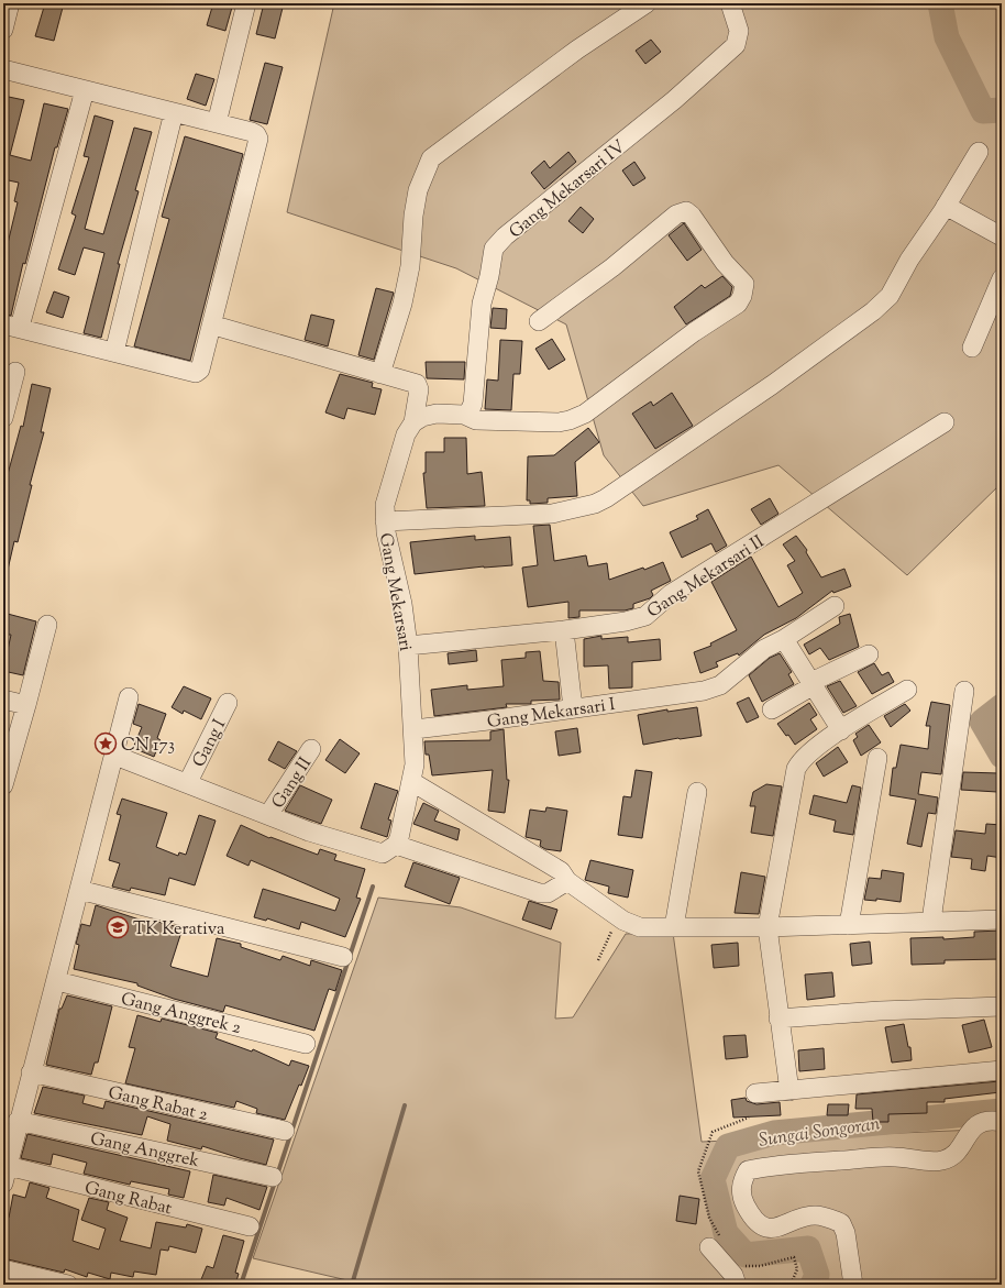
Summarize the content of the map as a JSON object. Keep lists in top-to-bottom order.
{
  "streets": {
    "street": [
      "Gang Mekarsari IV",
      "Gang Mekarsari II",
      "Gang Mekarsari",
      "Gang Mekarsari I",
      "Gang I",
      "Gang II",
      "Gang Anggrek 2",
      "Gang Rabat 2",
      "Gang Anggrek",
      "Gang Rabat"
    ]
  },
  "crossings": [
    ["Gang Mekarsari II", "Gang Mekarsari"],
    ["Gang Mekarsari", "Gang Mekarsari I"]
  ],
  "water": ["Sungai Songoran"],
  "places": {
    "place": ["CN 173"],
    "school or university": ["TK Kerativa"]
  }
}
